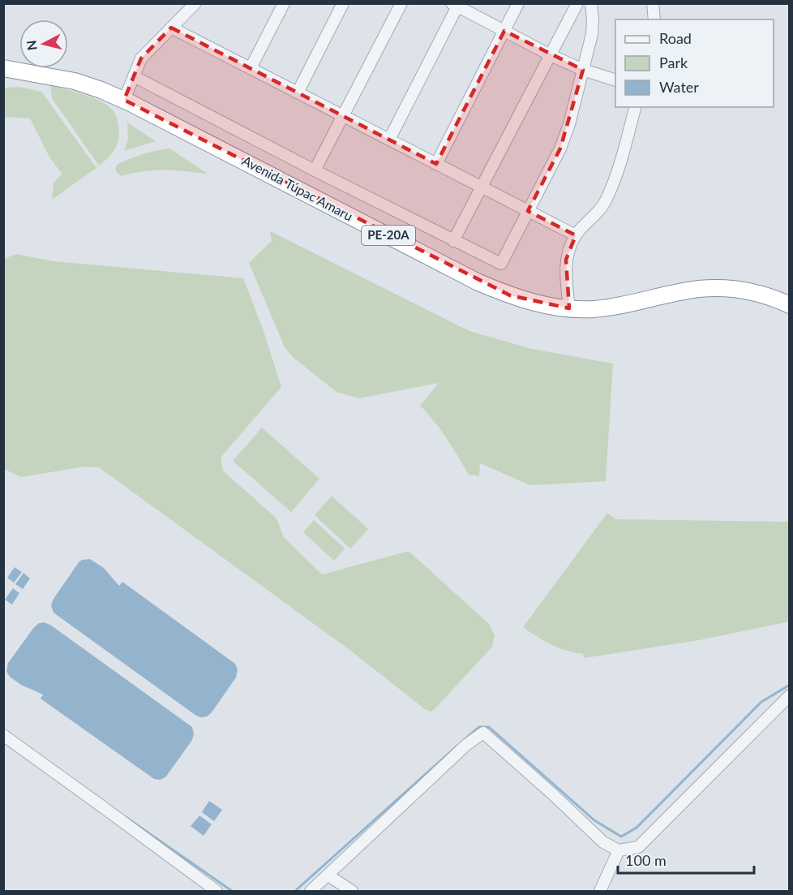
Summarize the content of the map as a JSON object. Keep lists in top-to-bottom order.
{
  "streets": {
    "highway": ["Avenida Túpac Amaru", "PE-20A"]
  },
  "legend": ["Road", "Park", "Water"],
  "scale_bar": "100 m",
  "north": "left"
}
